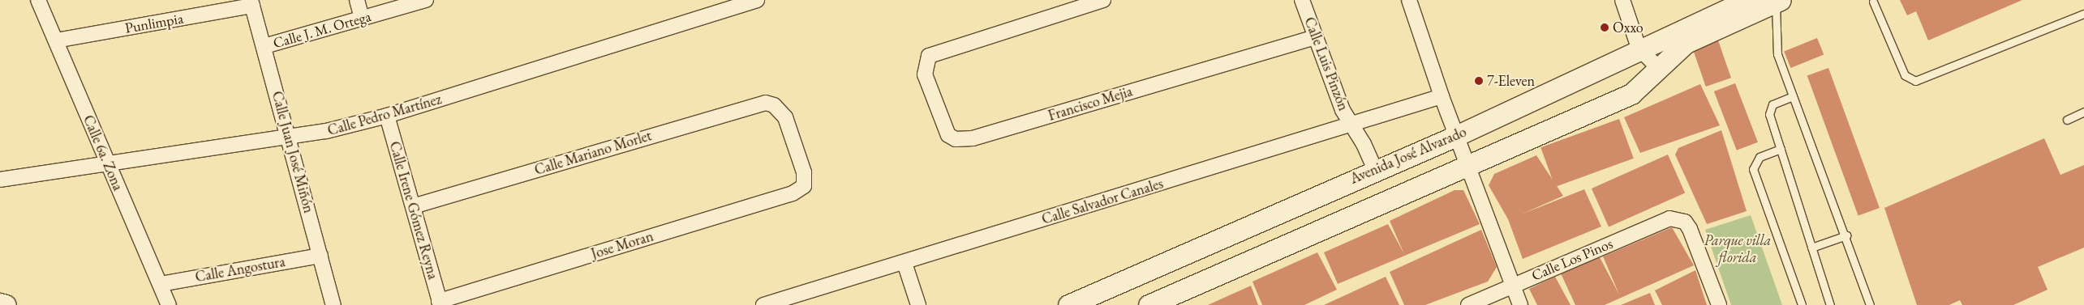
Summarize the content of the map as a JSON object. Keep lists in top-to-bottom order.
{
  "streets": {
    "street": [
      "Punlimpia",
      "Calle J. M. Ortega",
      "Calle Luis Pinzón",
      "Francisco Mejia",
      "Calle Pedro Martínez",
      "Calle Juan José Miñón",
      "Calle 6a. Zona",
      "Calle Mariano Morlet",
      "Avenida José Alvarado",
      "Calle Salvador Canales",
      "Calle Irene Gómez Reyna",
      "Jose Moran",
      "Calle Los Pinos",
      "Calle Angostura"
    ]
  },
  "crossings": [
    ["Punlimpia", "Calle Juan José Miñón"],
    ["Punlimpia", "Calle 6a. Zona"],
    ["Calle J. M. Ortega", "Calle Juan José Miñón"],
    ["Calle Luis Pinzón", "Francisco Mejia"],
    ["Calle Luis Pinzón", "Avenida José Alvarado"],
    ["Calle Luis Pinzón", "Calle Salvador Canales"],
    ["Calle Pedro Martínez", "Calle Juan José Miñón"],
    ["Calle Pedro Martínez", "Calle 6a. Zona"],
    ["Calle Pedro Martínez", "Calle Irene Gómez Reyna"],
    ["Calle Juan José Miñón", "Calle Angostura"],
    ["Calle 6a. Zona", "Calle Angostura"],
    ["Calle Mariano Morlet", "Calle Irene Gómez Reyna"],
    ["Calle Mariano Morlet", "Jose Moran"],
    ["Calle Irene Gómez Reyna", "Jose Moran"]
  ],
  "parks": ["Parque villa florida"],
  "places": ["Oxxo", "7-Eleven"]
}
